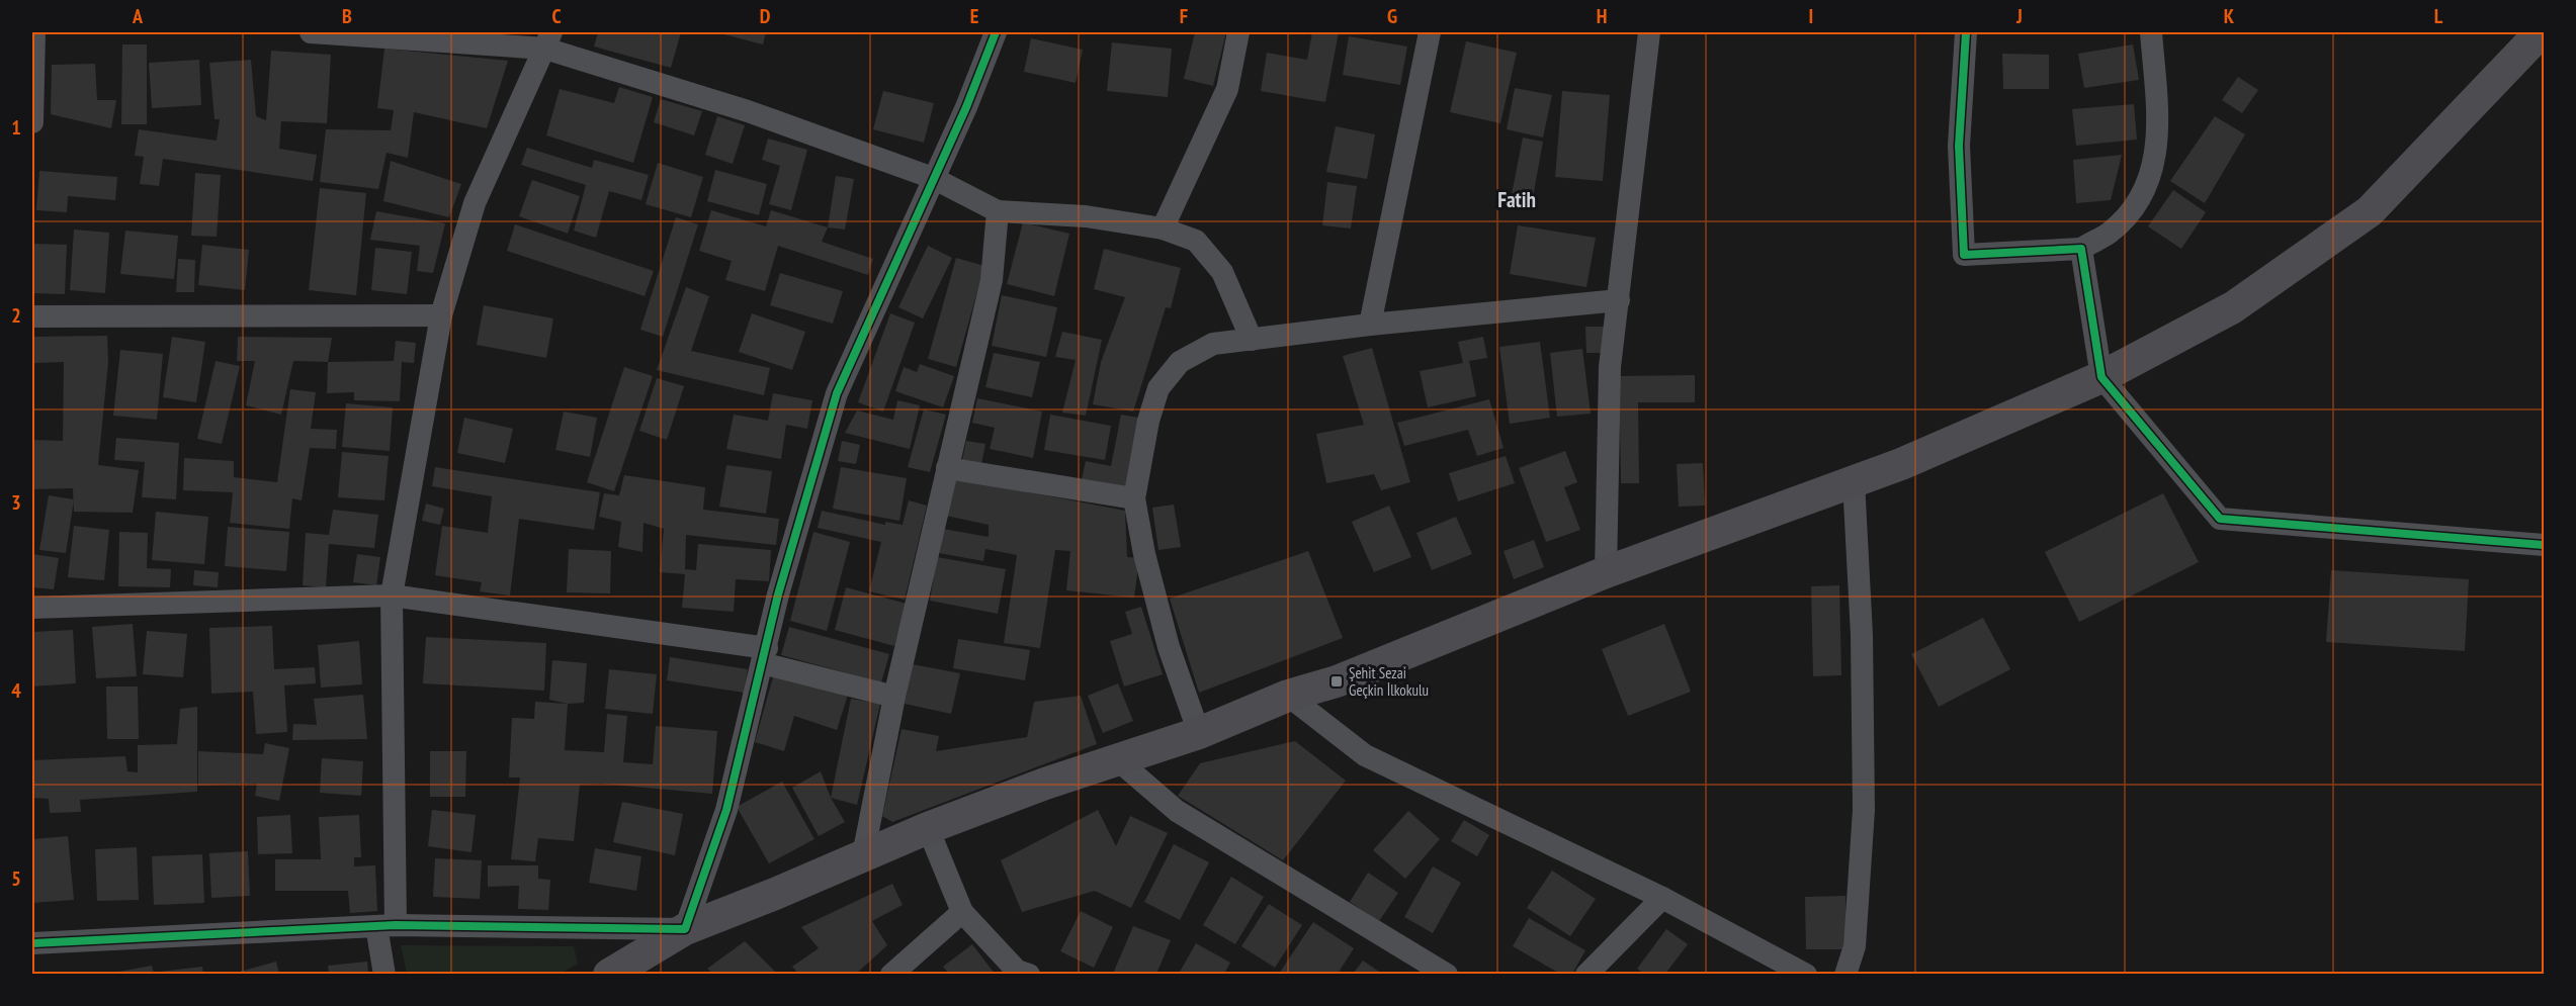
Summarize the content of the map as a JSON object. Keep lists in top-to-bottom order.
{
  "districts": ["Fatih"],
  "places": {
    "transit": ["Şehit Sezai Geçkin İlkokulu"]
  },
  "grid": {
    "columns": [
      "A",
      "B",
      "C",
      "D",
      "E",
      "F",
      "G",
      "H",
      "I",
      "J",
      "K",
      "L"
    ],
    "rows": [
      "1",
      "2",
      "3",
      "4",
      "5"
    ]
  }
}
